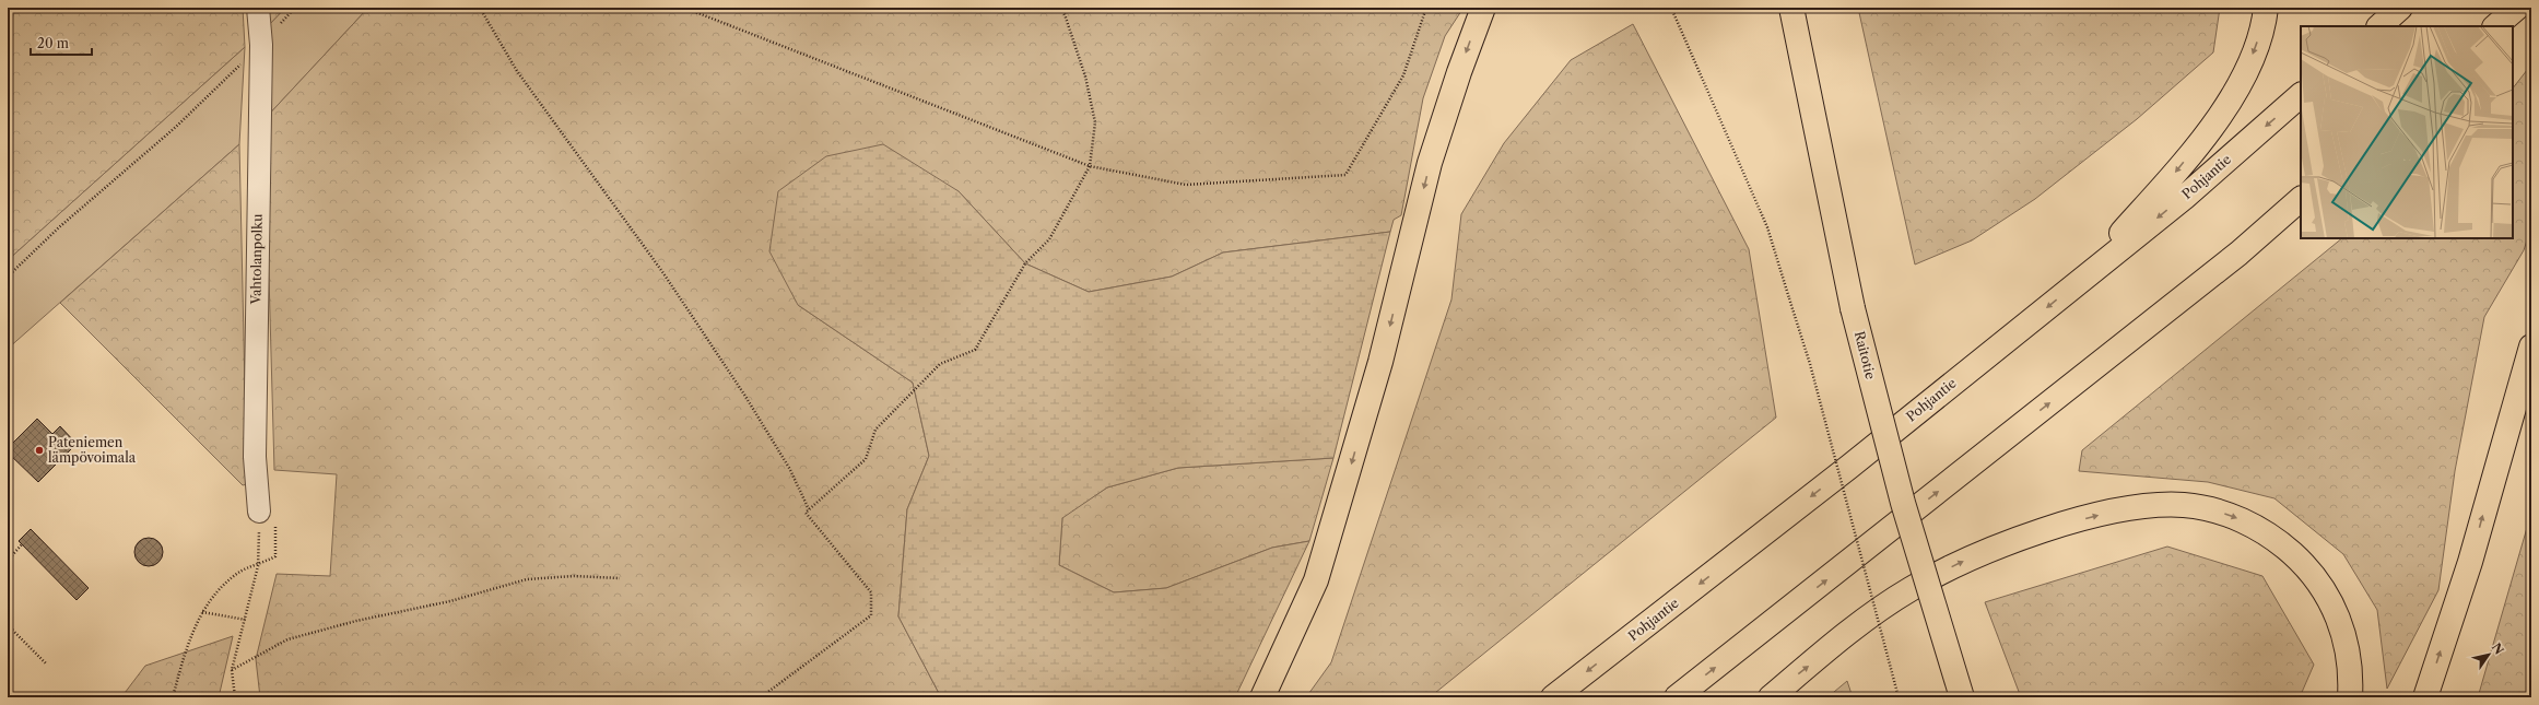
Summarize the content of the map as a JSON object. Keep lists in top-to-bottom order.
{
  "streets": {
    "main road": ["Pohjantie", "Raitotie"],
    "street": ["Vahtolanpolku"]
  },
  "places": ["Pateniemen lämpövoimala"],
  "scale_bar": "20 m",
  "north": "top right"
}
